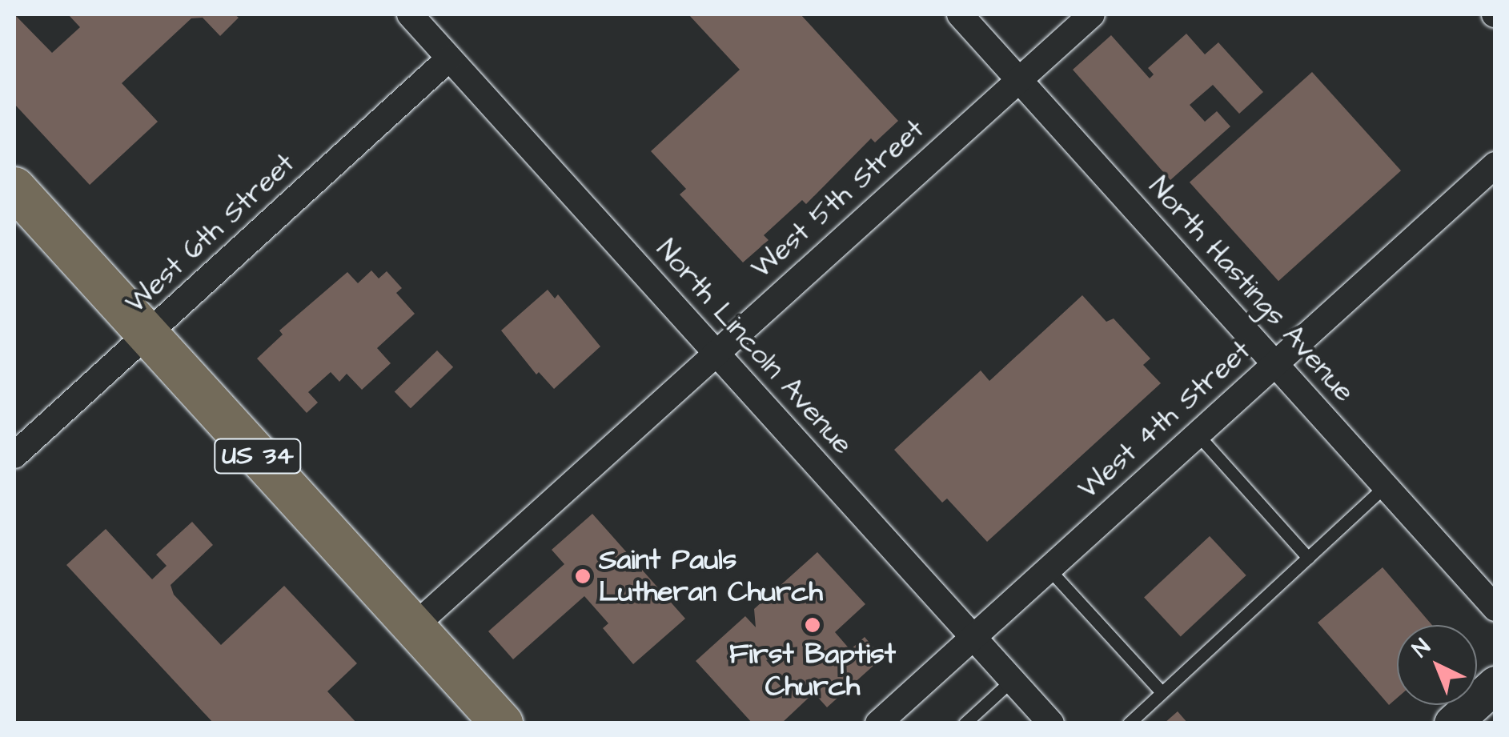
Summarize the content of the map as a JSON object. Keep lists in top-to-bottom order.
{
  "streets": {
    "highway": ["US 34"],
    "street": [
      "West 5th Street",
      "West 6th Street",
      "North Hastings Avenue",
      "North Lincoln Avenue",
      "West 4th Street"
    ]
  },
  "crossings": [
    ["West 5th Street", "North Hastings Avenue"],
    ["West 5th Street", "North Lincoln Avenue"],
    ["West 5th Street", "US 34"],
    ["West 6th Street", "North Lincoln Avenue"],
    ["West 6th Street", "US 34"],
    ["North Hastings Avenue", "West 4th Street"],
    ["North Lincoln Avenue", "West 4th Street"]
  ],
  "places": ["Saint Pauls Lutheran Church", "First Baptist Church"],
  "north": "top left"
}
